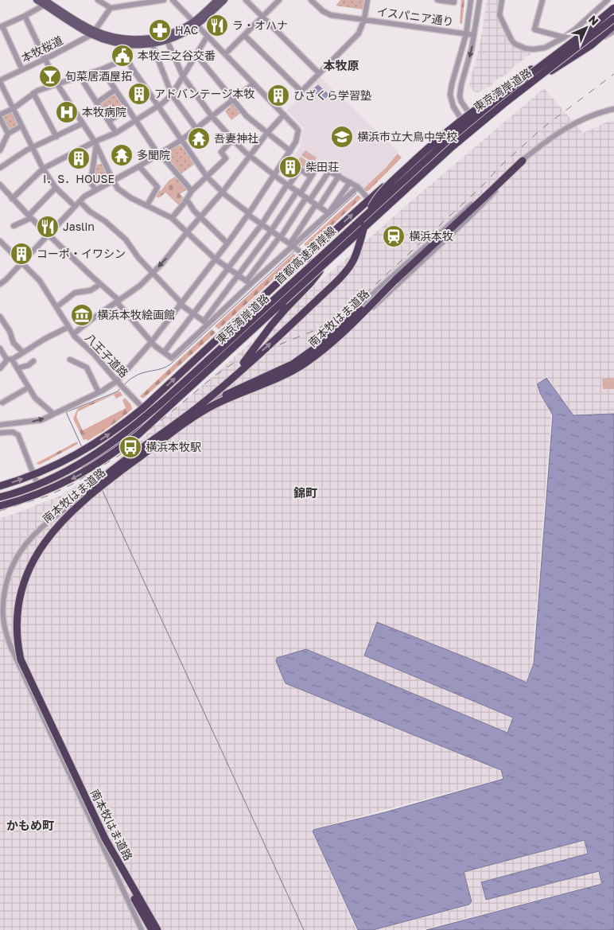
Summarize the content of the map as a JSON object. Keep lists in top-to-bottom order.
{
  "streets": {
    "highway": ["東京湾岸道路", "首都高速湾岸線", "南本牧はま道路"],
    "street": ["イスパニア通り", "本牧桜道", "八王子道路"]
  },
  "crossings": [
    ["東京湾岸道路", "首都高速湾岸線"],
    ["東京湾岸道路", "八王子道路"]
  ],
  "districts": ["本牧原", "錦町", "かもめ町"],
  "places": {
    "restaurant": ["ラ・オハナ", "Jaslin"],
    "pharmacy": ["HAC"],
    "public building": ["本牧三之谷交番"],
    "bar": ["旬菜居酒屋拓"],
    "building": [
      "アドバンテージ本牧",
      "ひざくら学習塾",
      "I．S．HOUSE",
      "柴田荘",
      "コーポ・イワシン"
    ],
    "hospital": ["本牧病院"],
    "school or university": ["横浜市立大鳥中学校"],
    "temple": ["吾妻神社", "多聞院"],
    "station": ["横浜本牧"],
    "museum": ["横浜本牧絵画館"],
    "bus stop": ["横浜本牧駅"]
  },
  "north": "top right"
}
